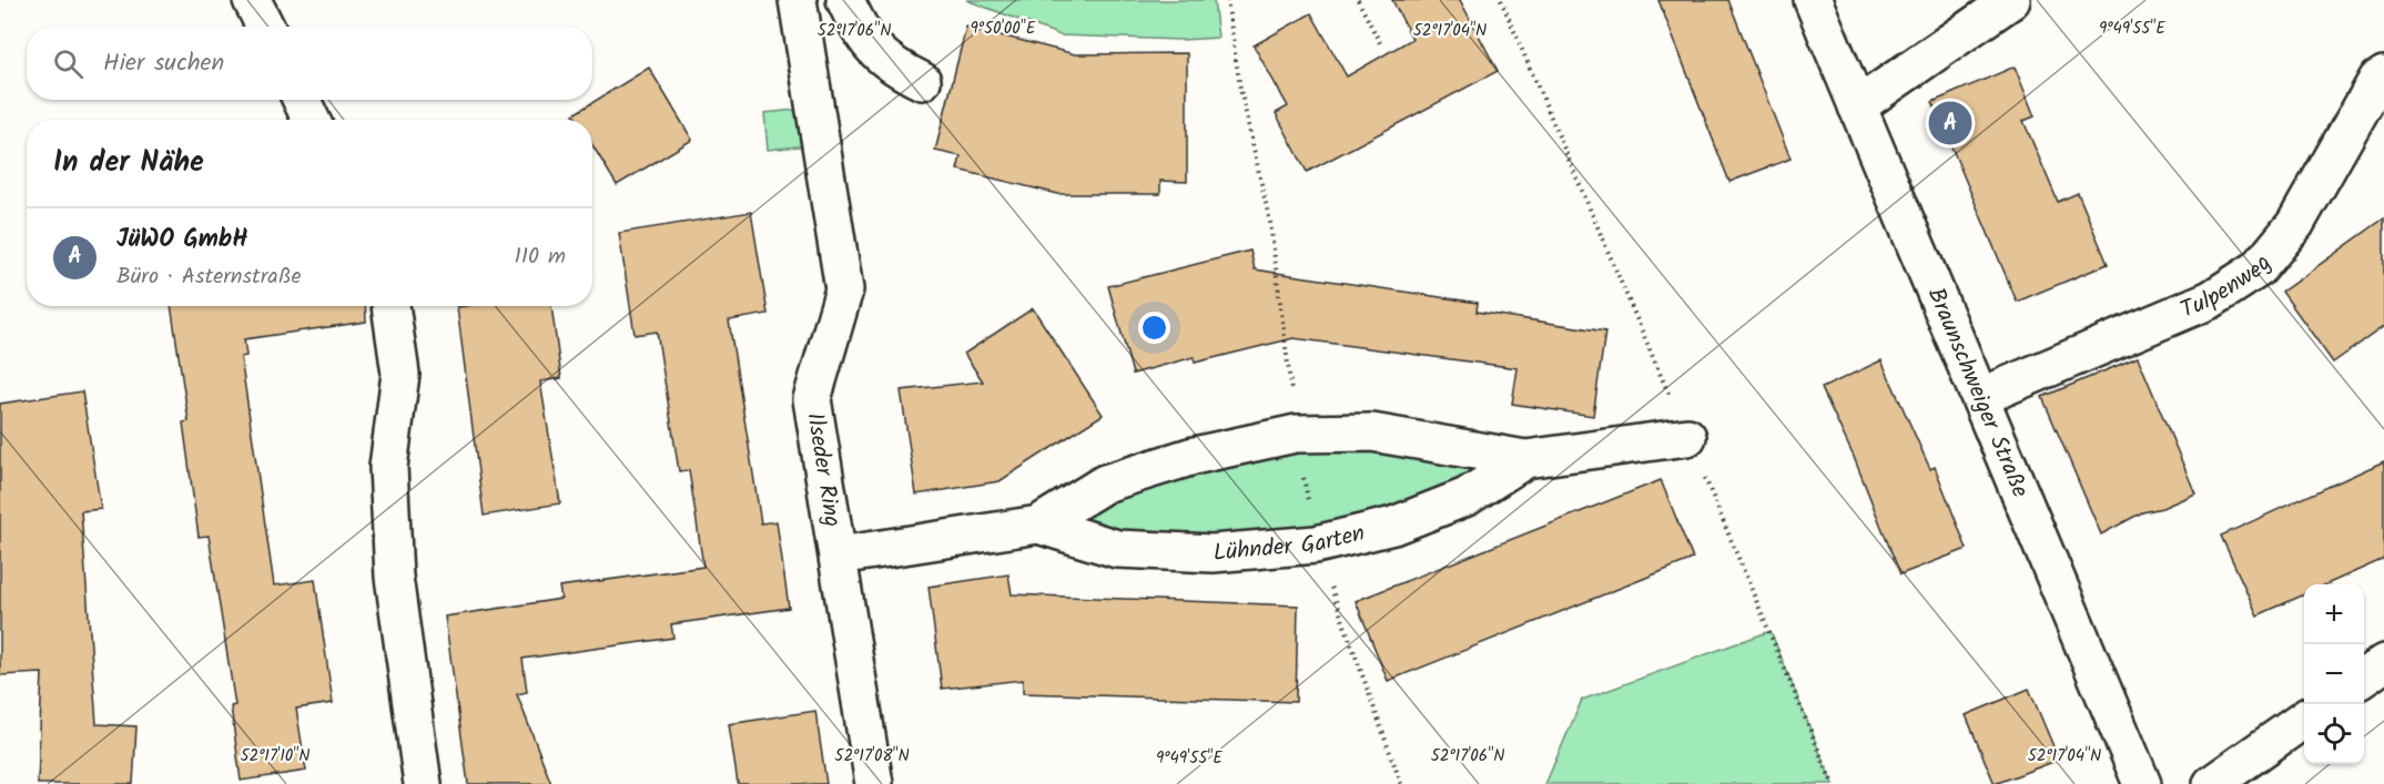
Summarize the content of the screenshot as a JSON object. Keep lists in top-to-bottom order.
{
  "streets": {
    "street": [
      "Tulpenweg",
      "Braunschweiger Straße",
      "Ilseder Ring",
      "Lühnder Garten"
    ]
  },
  "crossings": [
    ["Tulpenweg", "Braunschweiger Straße"],
    ["Ilseder Ring", "Lühnder Garten"]
  ],
  "page": {
    "search": "Hier suchen",
    "pins": "A",
    "heading": "In der Nähe",
    "list": [
      {
        "mark": "A",
        "name": "JüWO GmbH",
        "note": "Büro · Asternstraße",
        "value": "110 m"
      }
    ],
    "map_buttons": ["+", "−"]
  },
  "coordinates": [
    "9°50'00\"E",
    "9°49'55\"E",
    "52°17'06\"N",
    "52°17'04\"N",
    "52°17'10\"N",
    "52°17'08\"N"
  ]
}
